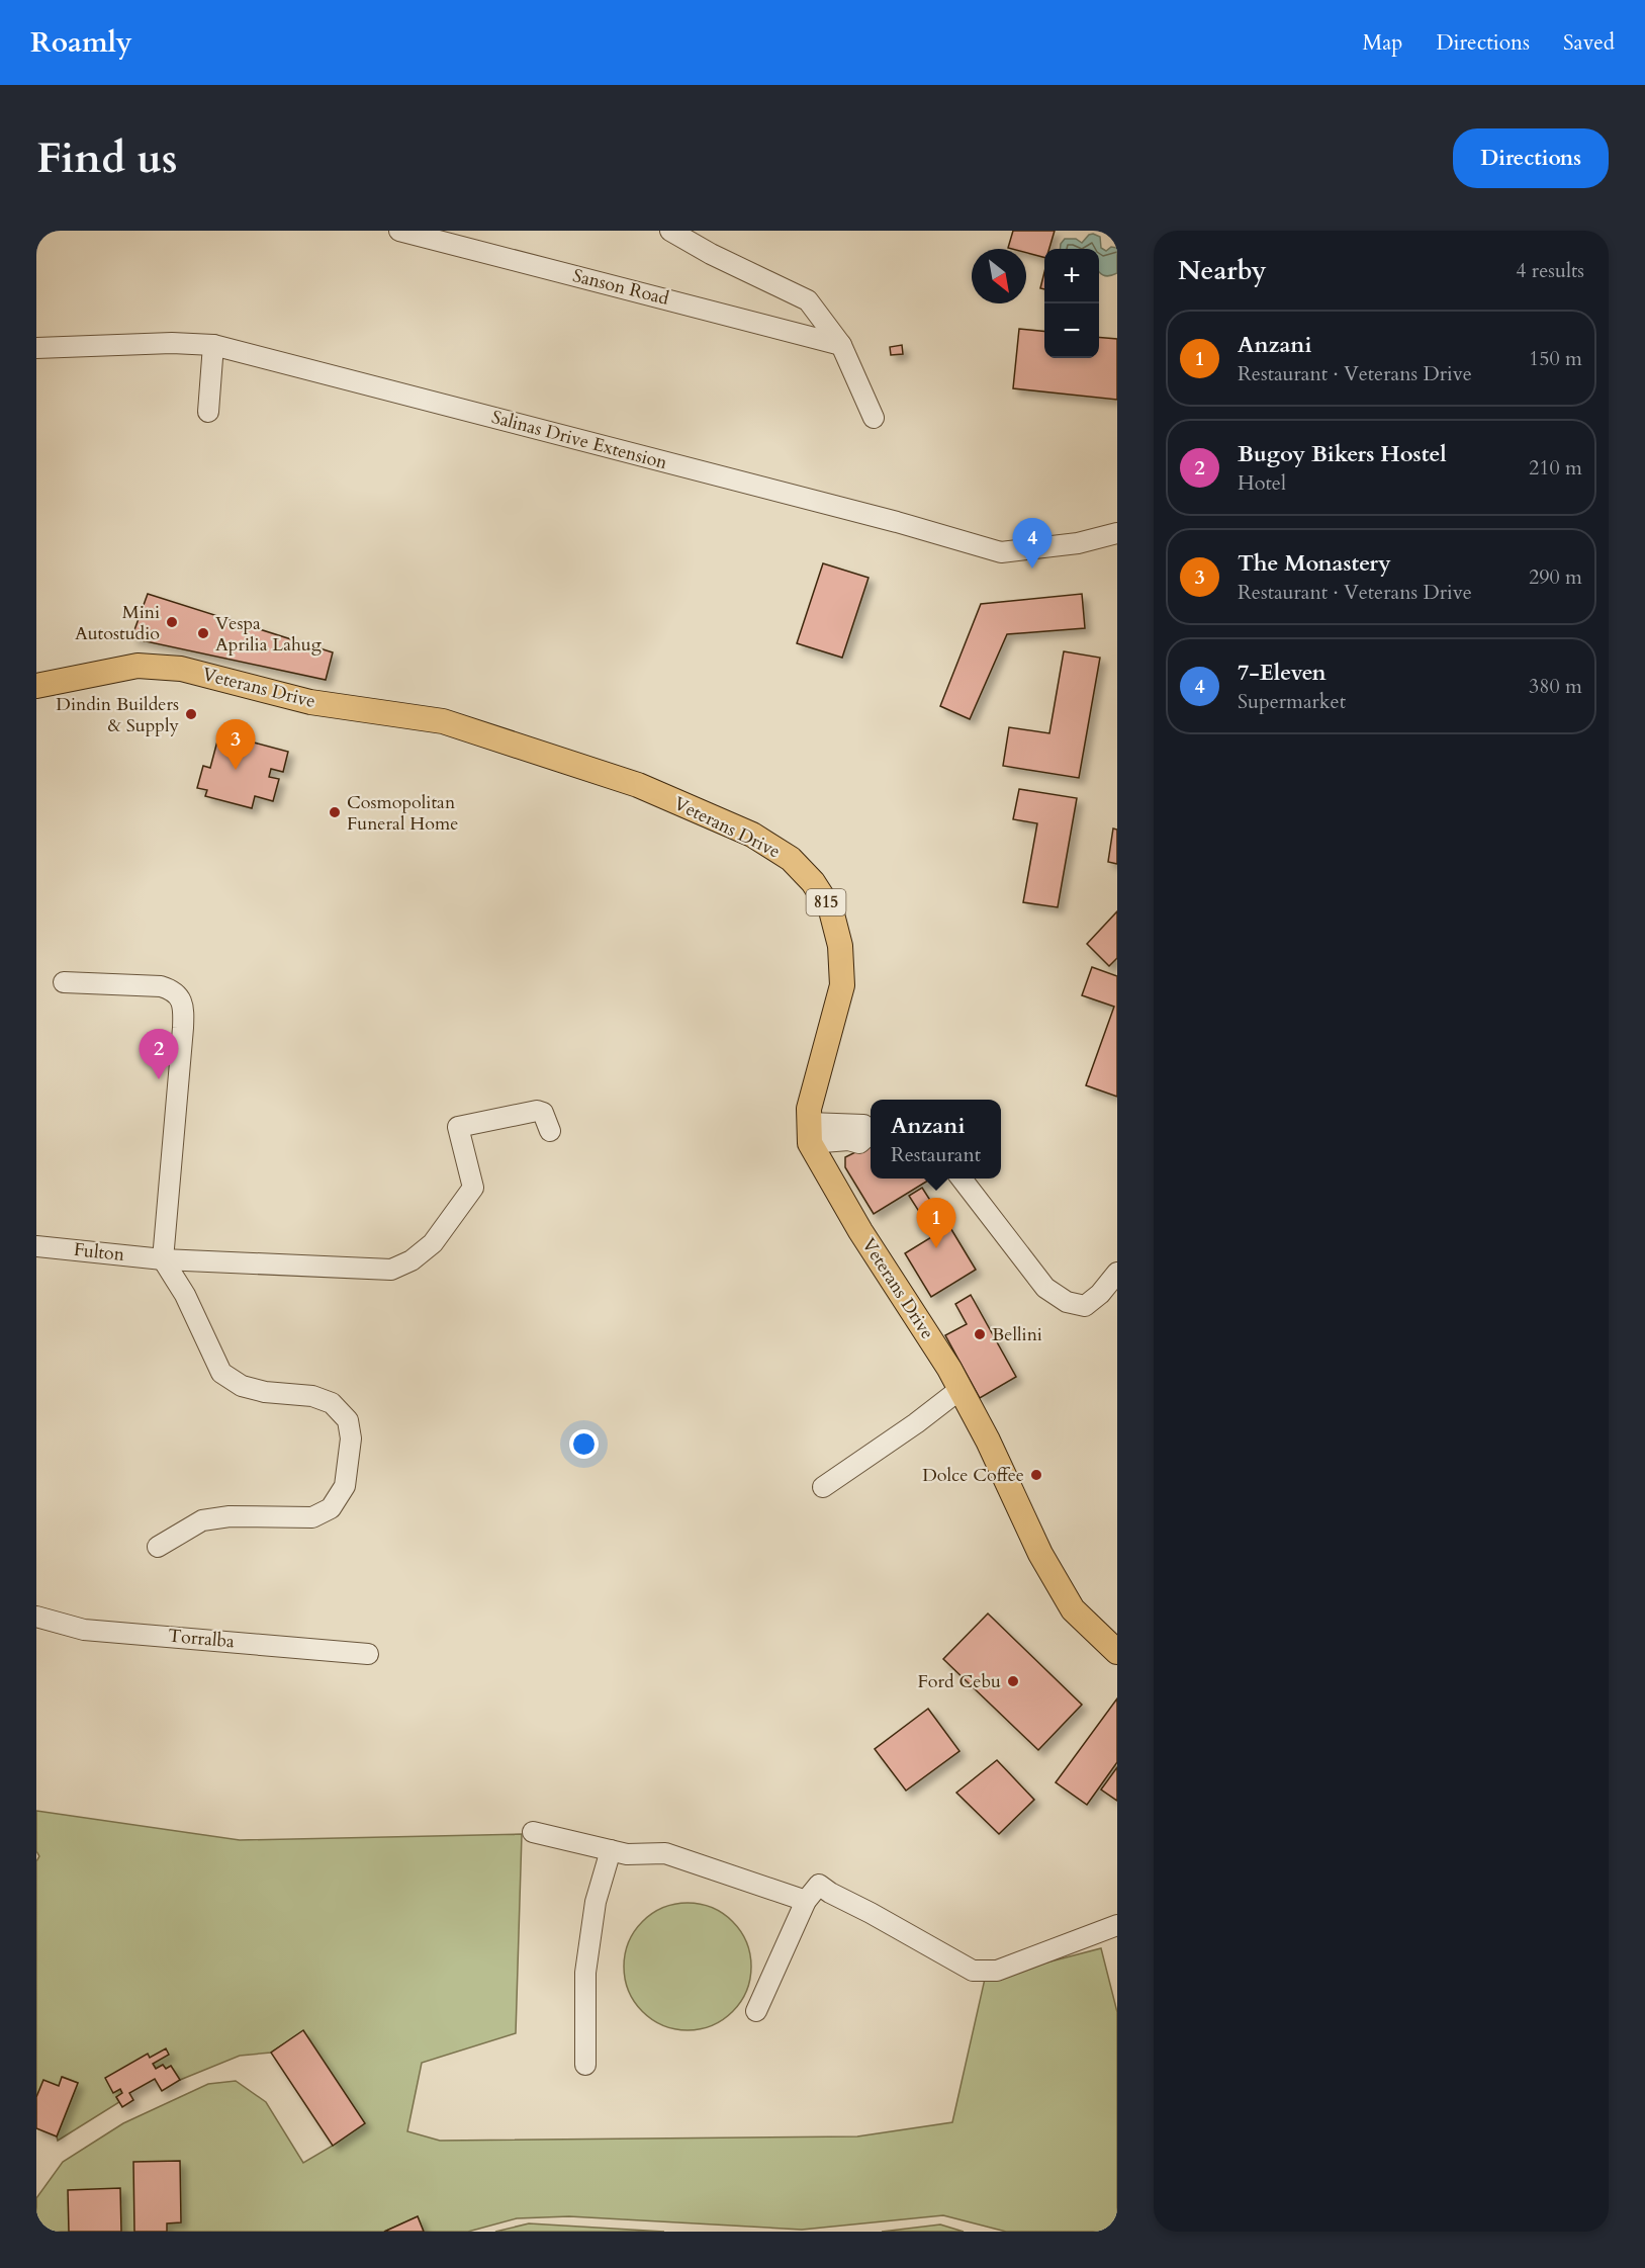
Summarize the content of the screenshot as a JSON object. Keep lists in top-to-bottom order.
{
  "streets": {
    "main road": ["Veterans Drive", "815"],
    "street": [
      "Sanson Road",
      "Salinas Drive Extension",
      "Fulton",
      "Torralba"
    ]
  },
  "places": [
    "Mini Autostudio",
    "Vespa Aprilia Lahug",
    "Dindin Builders & Supply",
    "Cosmopolitan Funeral Home",
    "Bellini",
    "Dolce Coffee",
    "Ford Cebu"
  ],
  "north": "bottom right",
  "page": {
    "header": "Roamly",
    "nav": ["Map", "Directions", "Saved"],
    "buttons": "Directions",
    "title": "Find us",
    "heading": ["Nearby", "4 results"],
    "map_buttons": ["+", "−"],
    "list": [
      {
        "mark": "1",
        "name": "Anzani",
        "note": "Restaurant · Veterans Drive",
        "value": "150 m"
      },
      {
        "mark": "2",
        "name": "Bugoy Bikers Hostel",
        "note": "Hotel",
        "value": "210 m"
      },
      {
        "mark": "3",
        "name": "The Monastery",
        "note": "Restaurant · Veterans Drive",
        "value": "290 m"
      },
      {
        "mark": "4",
        "name": "7-Eleven",
        "note": "Supermarket",
        "value": "380 m"
      }
    ],
    "pins": [
      "4",
      "3",
      "2",
      "1"
    ],
    "popup": ["Anzani", "Restaurant"]
  }
}
